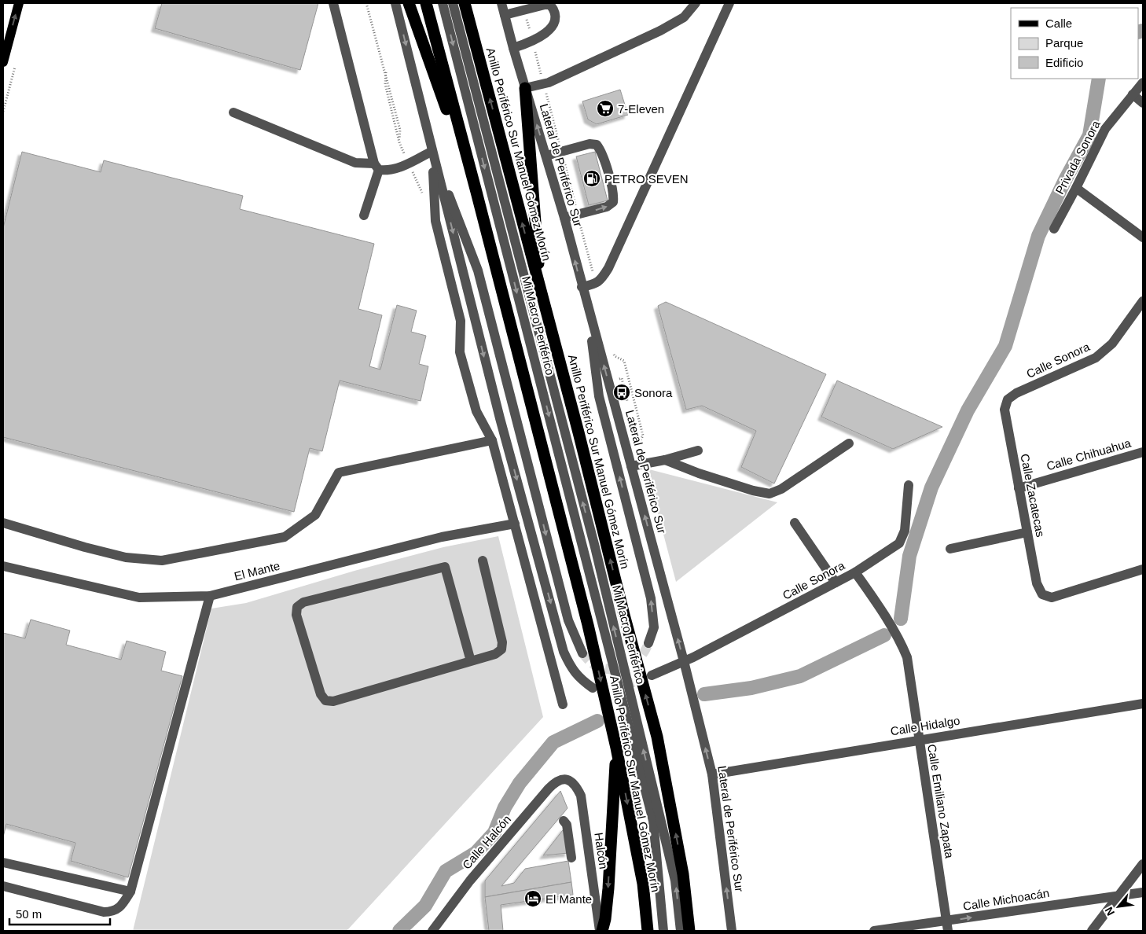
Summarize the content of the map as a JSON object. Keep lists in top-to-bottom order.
{
  "streets": {
    "highway": ["Anillo Periférico Sur Manuel Gómez Morín"],
    "street": [
      "Privada Sonora",
      "Lateral de Periférico Sur",
      "Mi Macro Periférico",
      "Calle Sonora",
      "Calle Chihuahua",
      "Calle Zacatecas",
      "El Mante",
      "Calle Hidalgo",
      "Calle Emiliano Zapata",
      "Calle Halcón",
      "Halcón",
      "Calle Michoacán"
    ]
  },
  "crossings": [
    ["Lateral de Periférico Sur", "Calle Sonora"],
    ["Lateral de Periférico Sur", "Calle Hidalgo"],
    ["Calle Sonora", "Calle Zacatecas"],
    ["Calle Sonora", "Calle Emiliano Zapata"],
    ["Calle Chihuahua", "Calle Zacatecas"],
    ["Calle Hidalgo", "Calle Emiliano Zapata"],
    ["Calle Emiliano Zapata", "Calle Michoacán"],
    ["Calle Halcón", "Halcón"]
  ],
  "one_way": ["Calle Michoacán"],
  "places": {
    "supermarket": ["7-Eleven"],
    "fuel station": ["PETRO SEVEN"],
    "bus stop": ["Sonora"],
    "hotel": ["El Mante"]
  },
  "legend": ["Calle", "Parque", "Edificio"],
  "scale_bar": "50 m",
  "north": "bottom left"
}
